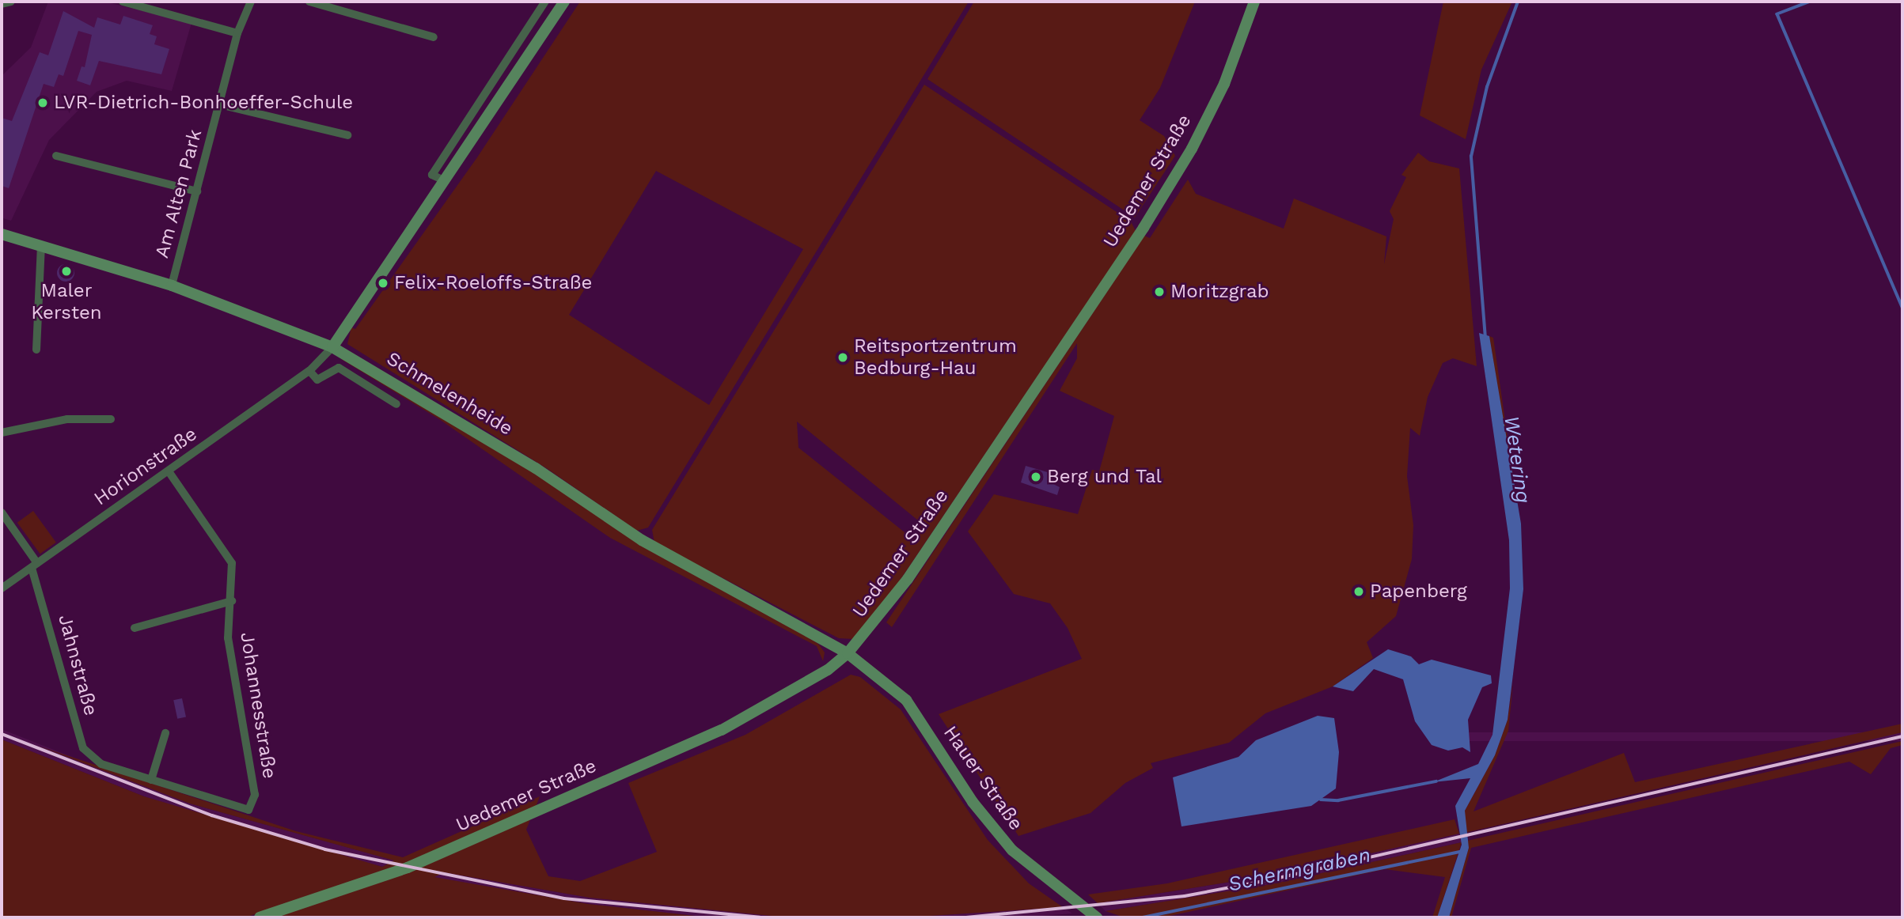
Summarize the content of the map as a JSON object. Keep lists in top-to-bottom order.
{
  "streets": {
    "street": [
      "Uedemer Straße",
      "Am Alten Park",
      "Schmelenheide",
      "Horionstraße",
      "Jahnstraße",
      "Johannesstraße",
      "Hauer Straße"
    ]
  },
  "crossings": [
    ["Uedemer Straße", "Schmelenheide"],
    ["Uedemer Straße", "Hauer Straße"],
    ["Am Alten Park", "Schmelenheide"],
    ["Schmelenheide", "Horionstraße"],
    ["Schmelenheide", "Hauer Straße"],
    ["Horionstraße", "Jahnstraße"],
    ["Horionstraße", "Johannesstraße"],
    ["Jahnstraße", "Johannesstraße"]
  ],
  "water": ["Wetering", "Schermgraben"],
  "places": [
    "LVR-Dietrich-Bonhoeffer-Schule",
    "Maler Kersten",
    "Felix-Roeloffs-Straße",
    "Moritzgrab",
    "Reitsportzentrum Bedburg-Hau",
    "Berg und Tal",
    "Papenberg"
  ]
}
